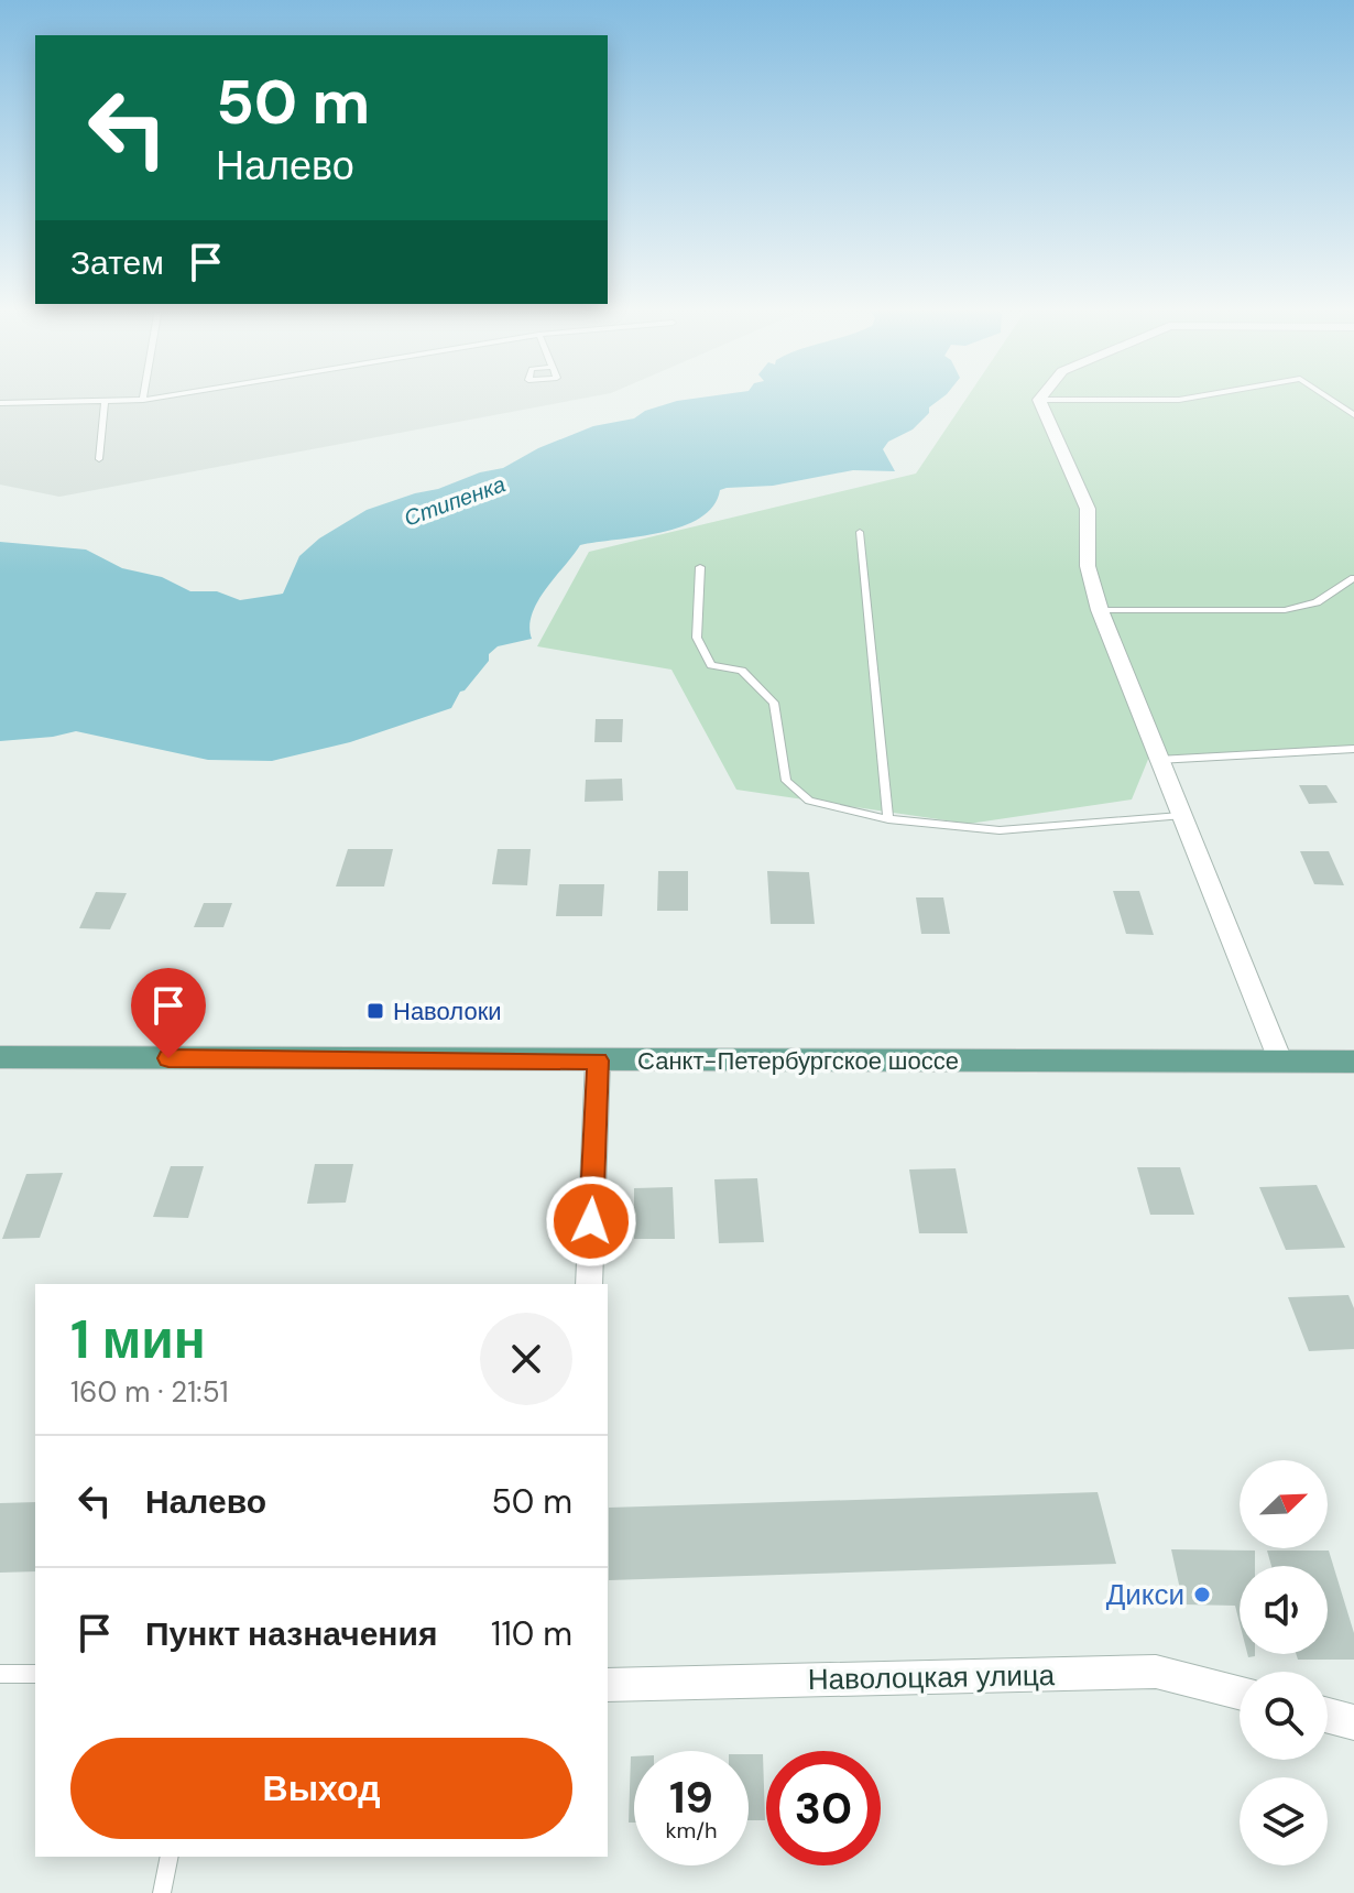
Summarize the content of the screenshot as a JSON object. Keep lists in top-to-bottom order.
{
  "streets": {
    "main road": ["Санкт-Петербургское шоссе"],
    "street": ["Наволоцкая улица"]
  },
  "water": ["Стипенка"],
  "places": {
    "transit": ["Наволоки"],
    "other": ["Дикси"]
  },
  "north": "top right",
  "page": {
    "turn": ["50 m", "Налево"],
    "then": "Затем",
    "heading": ["1 мин", "160 m · 21:51"],
    "list": [
      {
        "name": "Налево",
        "value": "50 m"
      },
      {
        "name": "Пункт назначения",
        "value": "110 m"
      }
    ],
    "buttons": "Выход",
    "speed": "19 km/h",
    "limit": "30"
  }
}
